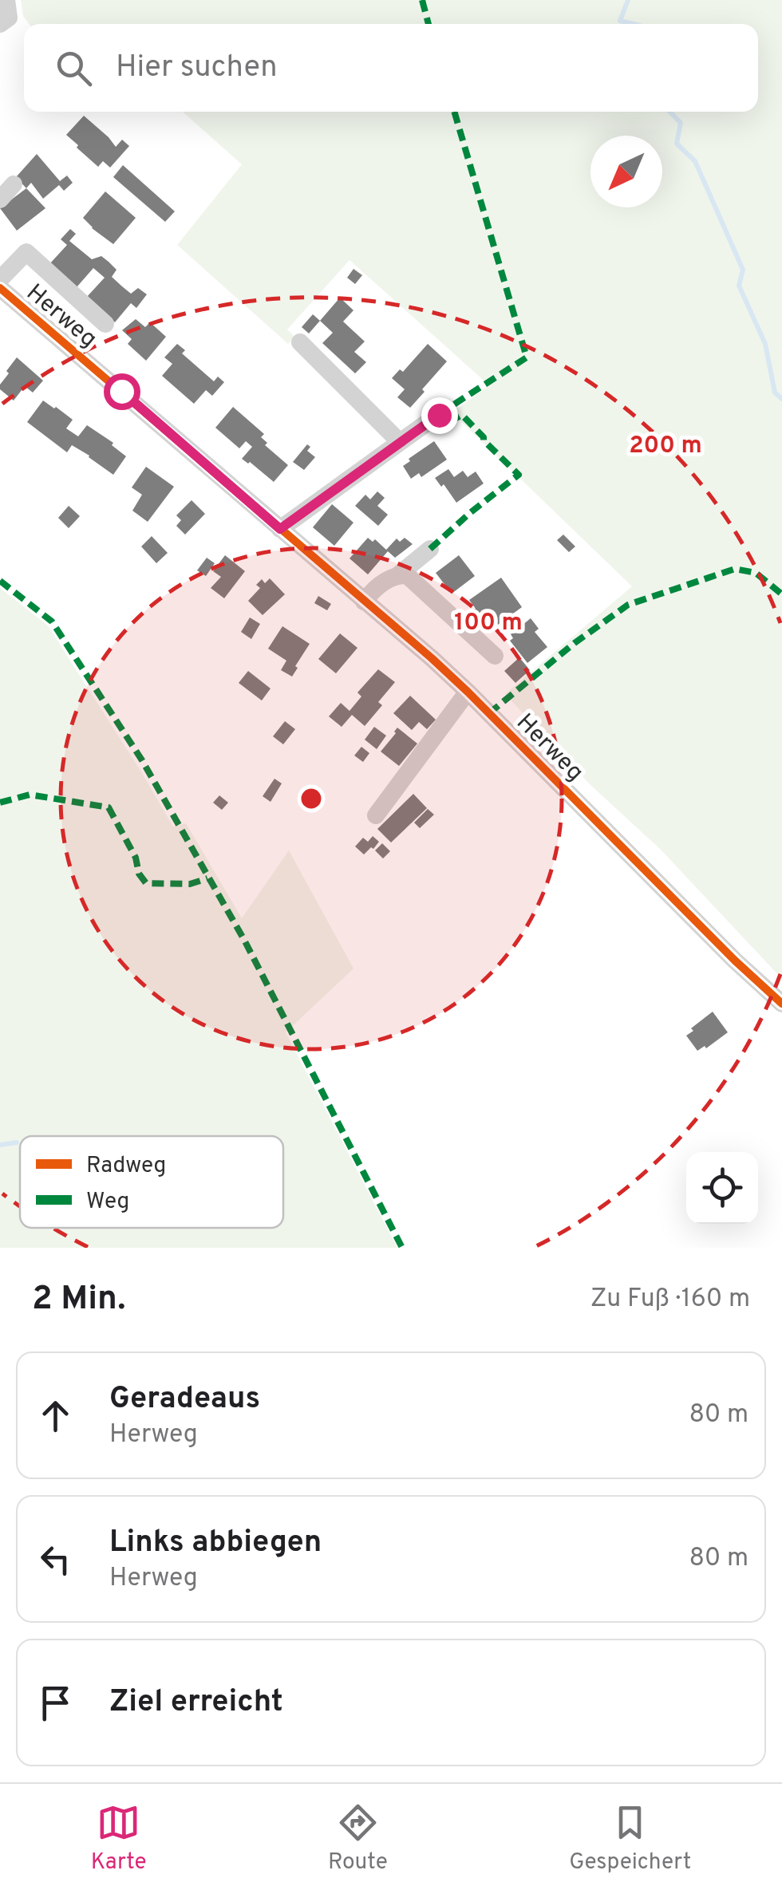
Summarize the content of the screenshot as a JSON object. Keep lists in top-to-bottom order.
{
  "streets": {
    "street": ["Herweg"]
  },
  "legend": ["Radweg", "Weg"],
  "north": "bottom left",
  "page": {
    "search": "Hier suchen",
    "heading": ["2 Min.", "Zu Fuß · 160 m"],
    "list": [
      ["Geradeaus", "Herweg", "80 m"],
      ["Links abbiegen", "Herweg", "80 m"],
      "Ziel erreicht"
    ],
    "nav": ["Karte", "Route", "Gespeichert"]
  },
  "rings": ["200 m", "100 m"]
}
